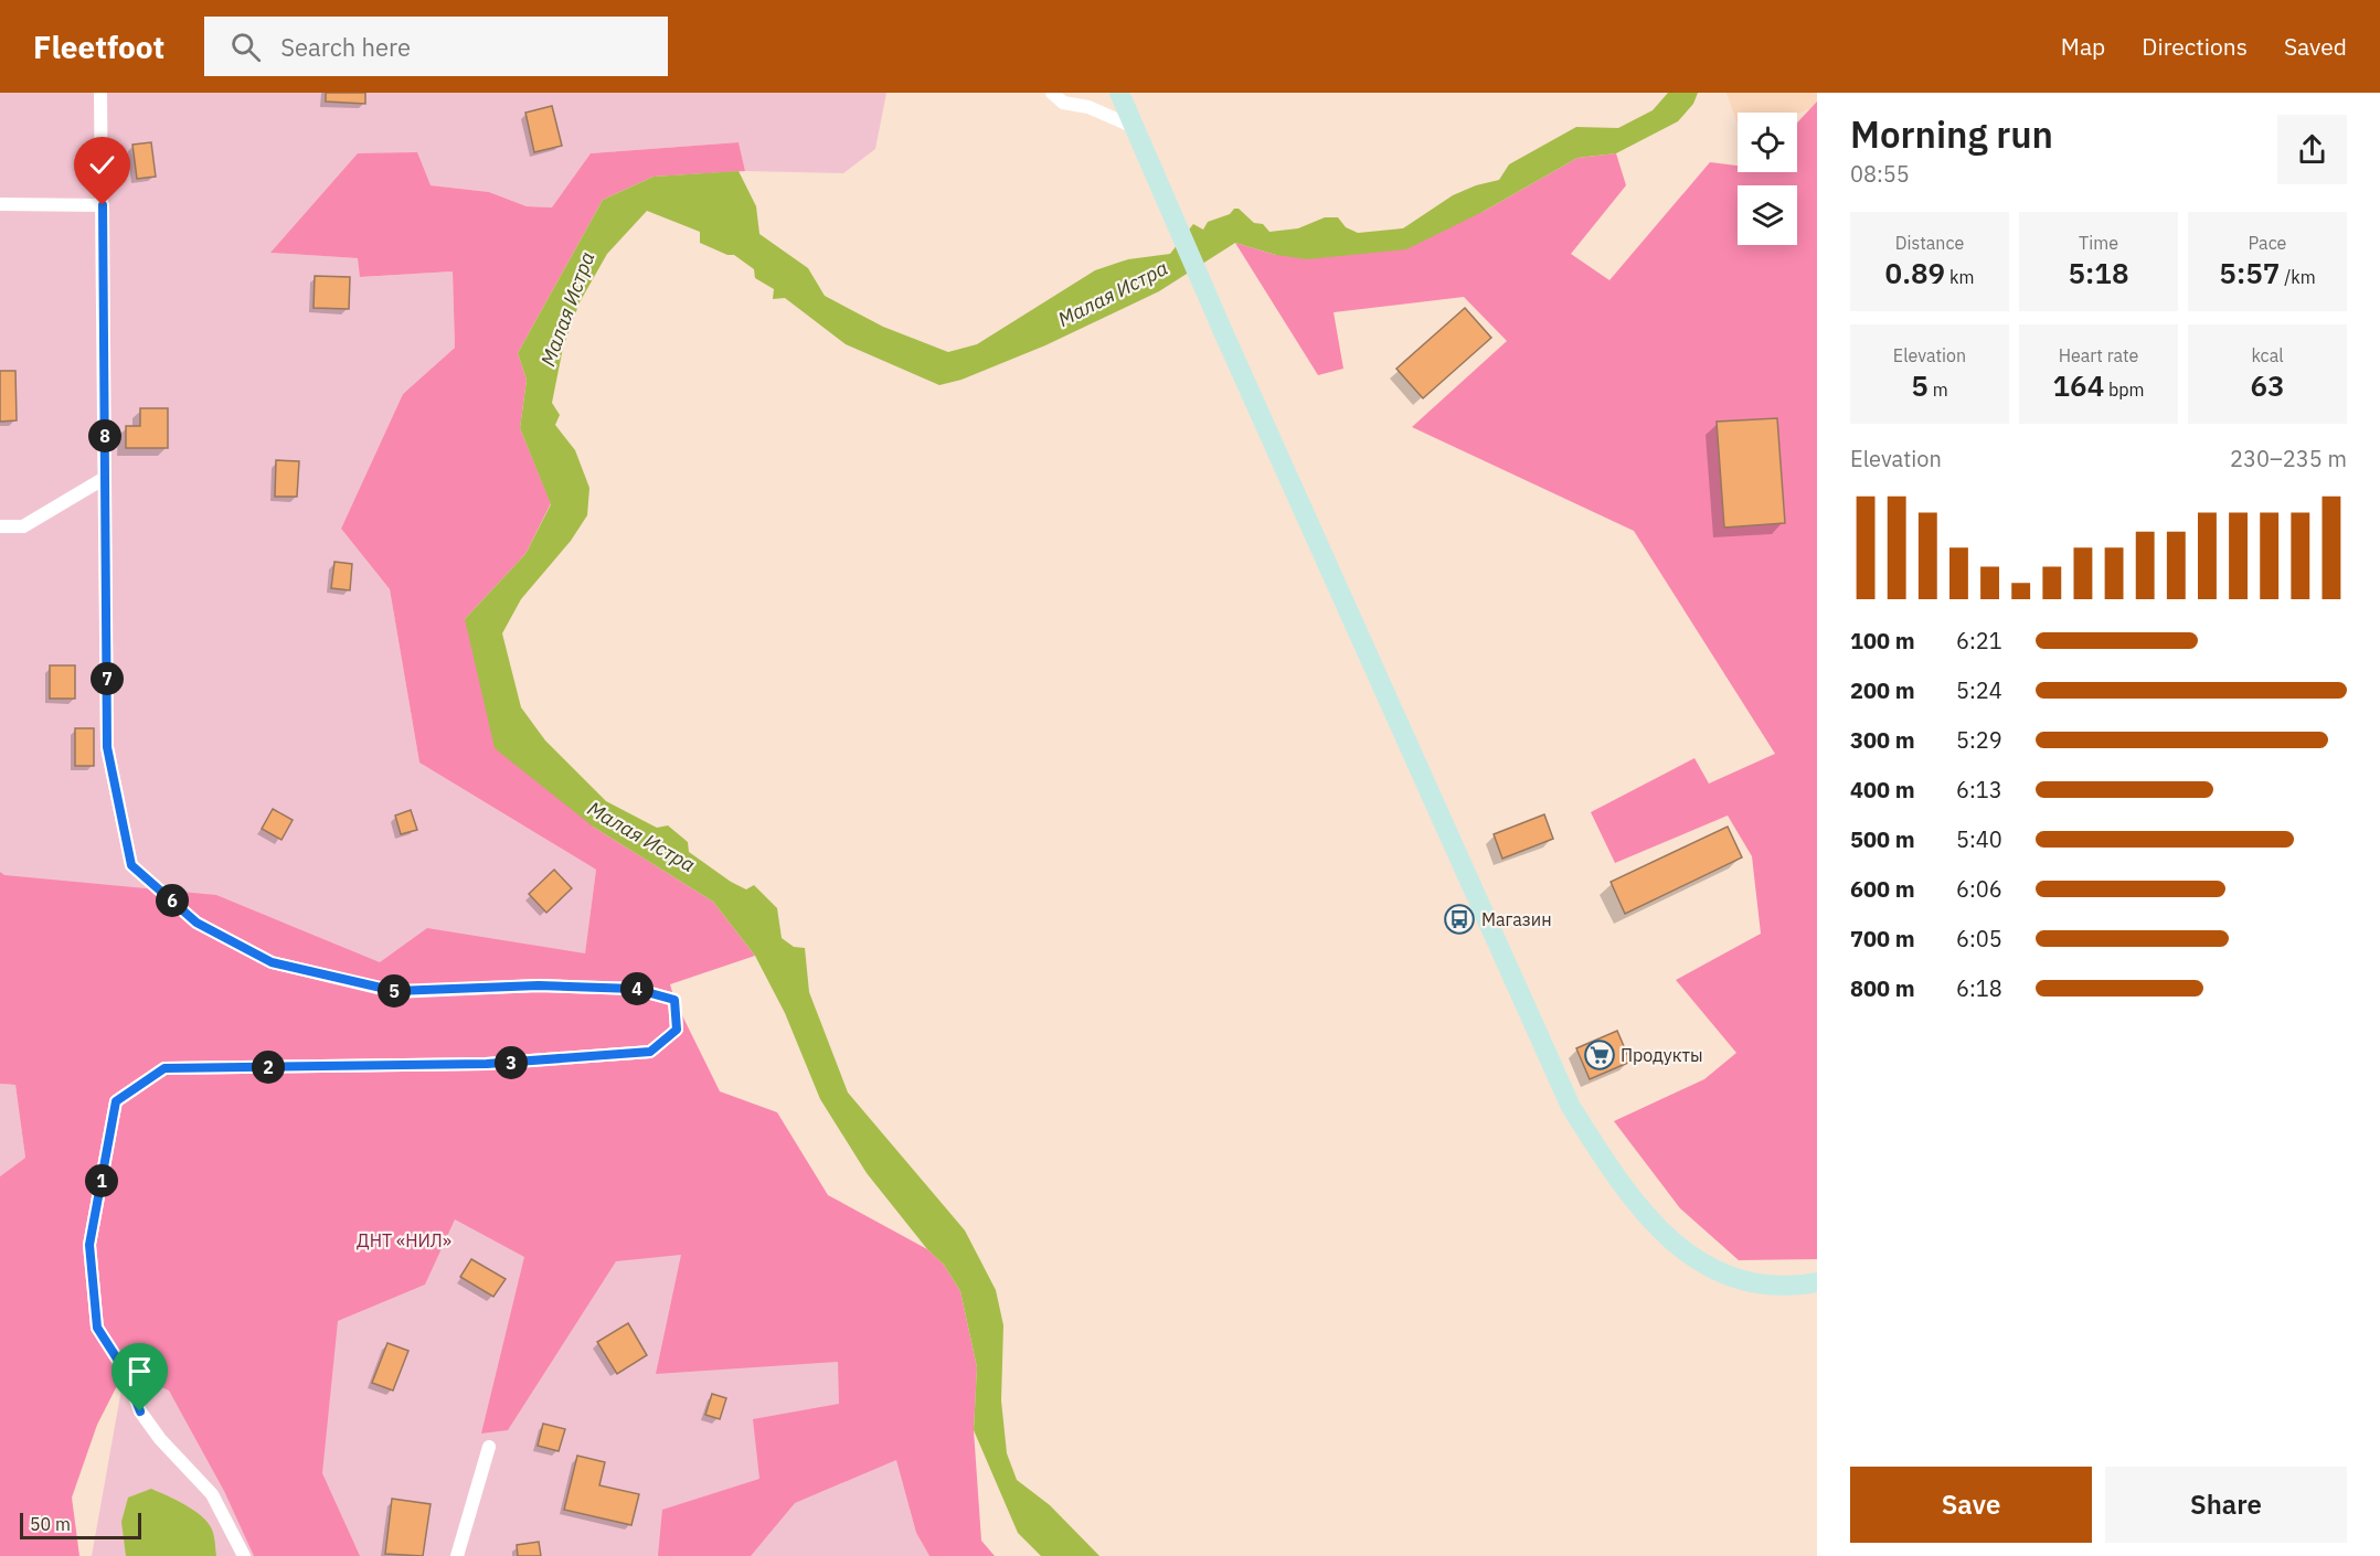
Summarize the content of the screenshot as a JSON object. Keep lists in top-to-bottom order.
{
  "water": ["Малая Истра"],
  "parks": ["ДНТ «НИЛ»"],
  "places": {
    "bus stop": ["Магазин"],
    "supermarket": ["Продукты"]
  },
  "scale_bar": "50 m",
  "page": {
    "header": "Fleetfoot",
    "search": "Search here",
    "nav": ["Map", "Directions", "Saved"],
    "heading": ["Morning run", "08:55"],
    "stats": [
      ["Distance", "0.89 km"],
      ["Time", "5:18"],
      ["Pace", "5:57 /km"],
      ["Elevation", "5 m"],
      ["Heart rate", "164 bpm"],
      ["kcal", "63"]
    ],
    "pins": [
      "8",
      "7",
      "6",
      "4",
      "5",
      "3",
      "2",
      "1"
    ],
    "chart": ["Elevation", "230–235 m"],
    "list": [
      {
        "name": "100 m",
        "note": "6:21"
      },
      {
        "name": "200 m",
        "note": "5:24"
      },
      {
        "name": "300 m",
        "note": "5:29"
      },
      {
        "name": "400 m",
        "note": "6:13"
      },
      {
        "name": "500 m",
        "note": "5:40"
      },
      {
        "name": "600 m",
        "note": "6:06"
      },
      {
        "name": "700 m",
        "note": "6:05"
      },
      {
        "name": "800 m",
        "note": "6:18"
      }
    ],
    "buttons": ["Save", "Share"],
    "scale": "50 m"
  }
}
